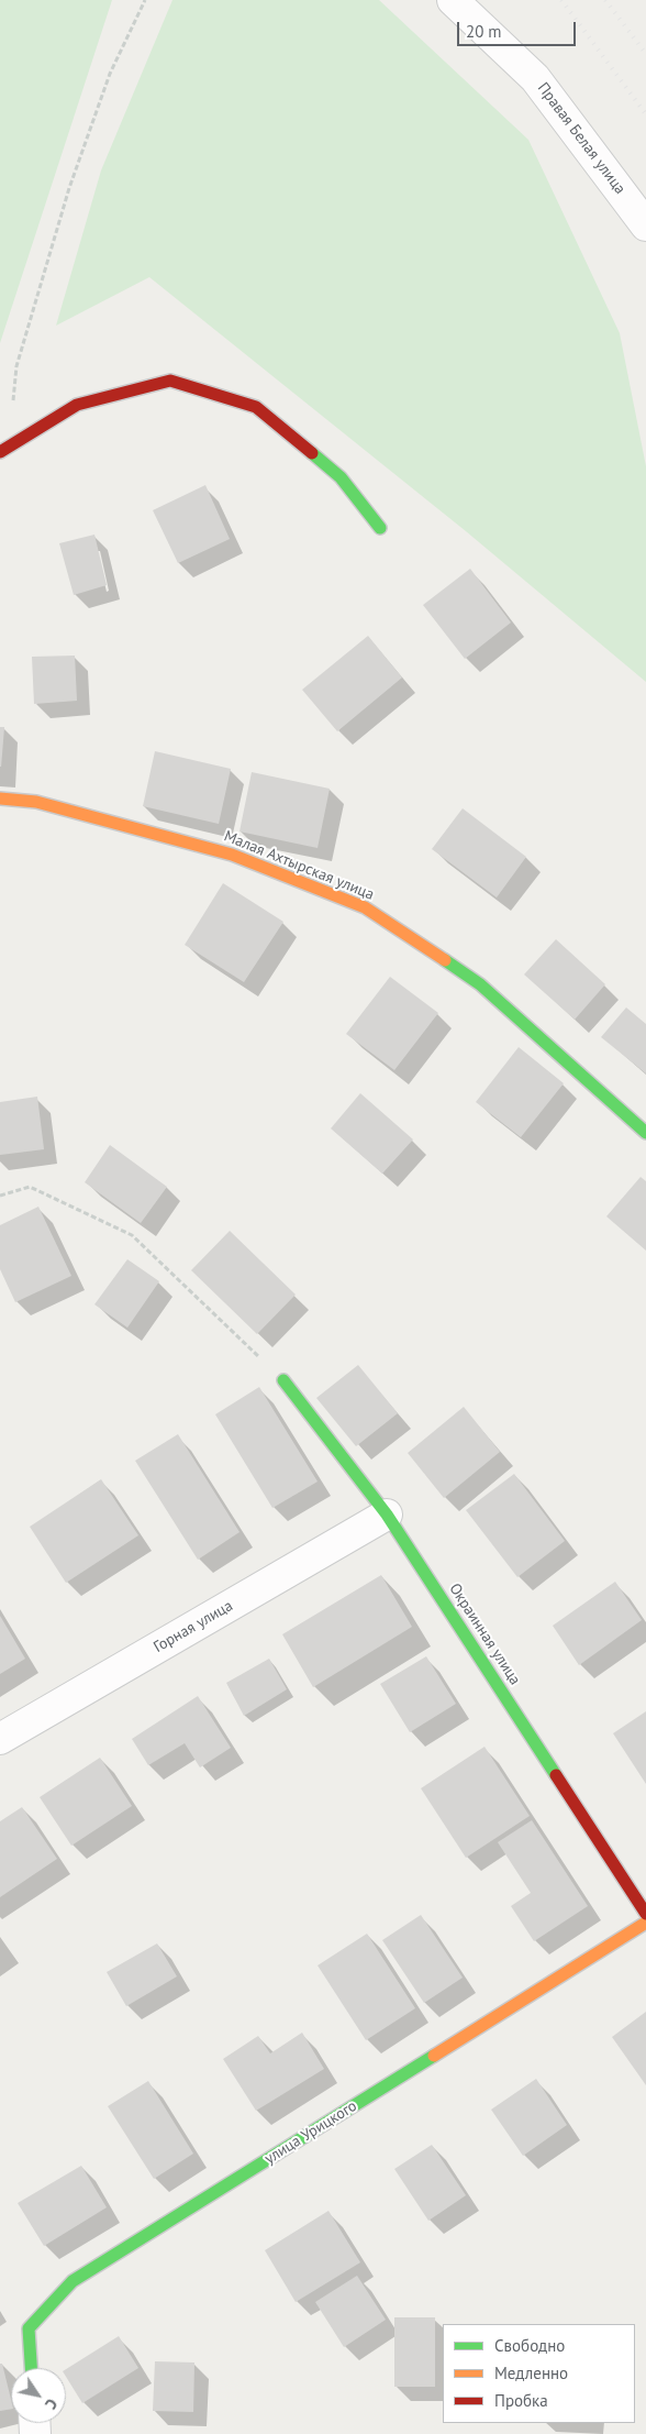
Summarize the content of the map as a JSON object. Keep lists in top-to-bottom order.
{
  "streets": {
    "street": [
      "Правая Белая улица",
      "Малая Ахтырская улица",
      "Горная улица",
      "Окраинная улица",
      "улица Урицкого"
    ]
  },
  "crossings": [
    ["Горная улица", "Окраинная улица"]
  ],
  "legend": ["Свободно", "Медленно", "Пробка"],
  "scale_bar": "20 m",
  "north": "bottom right"
}
